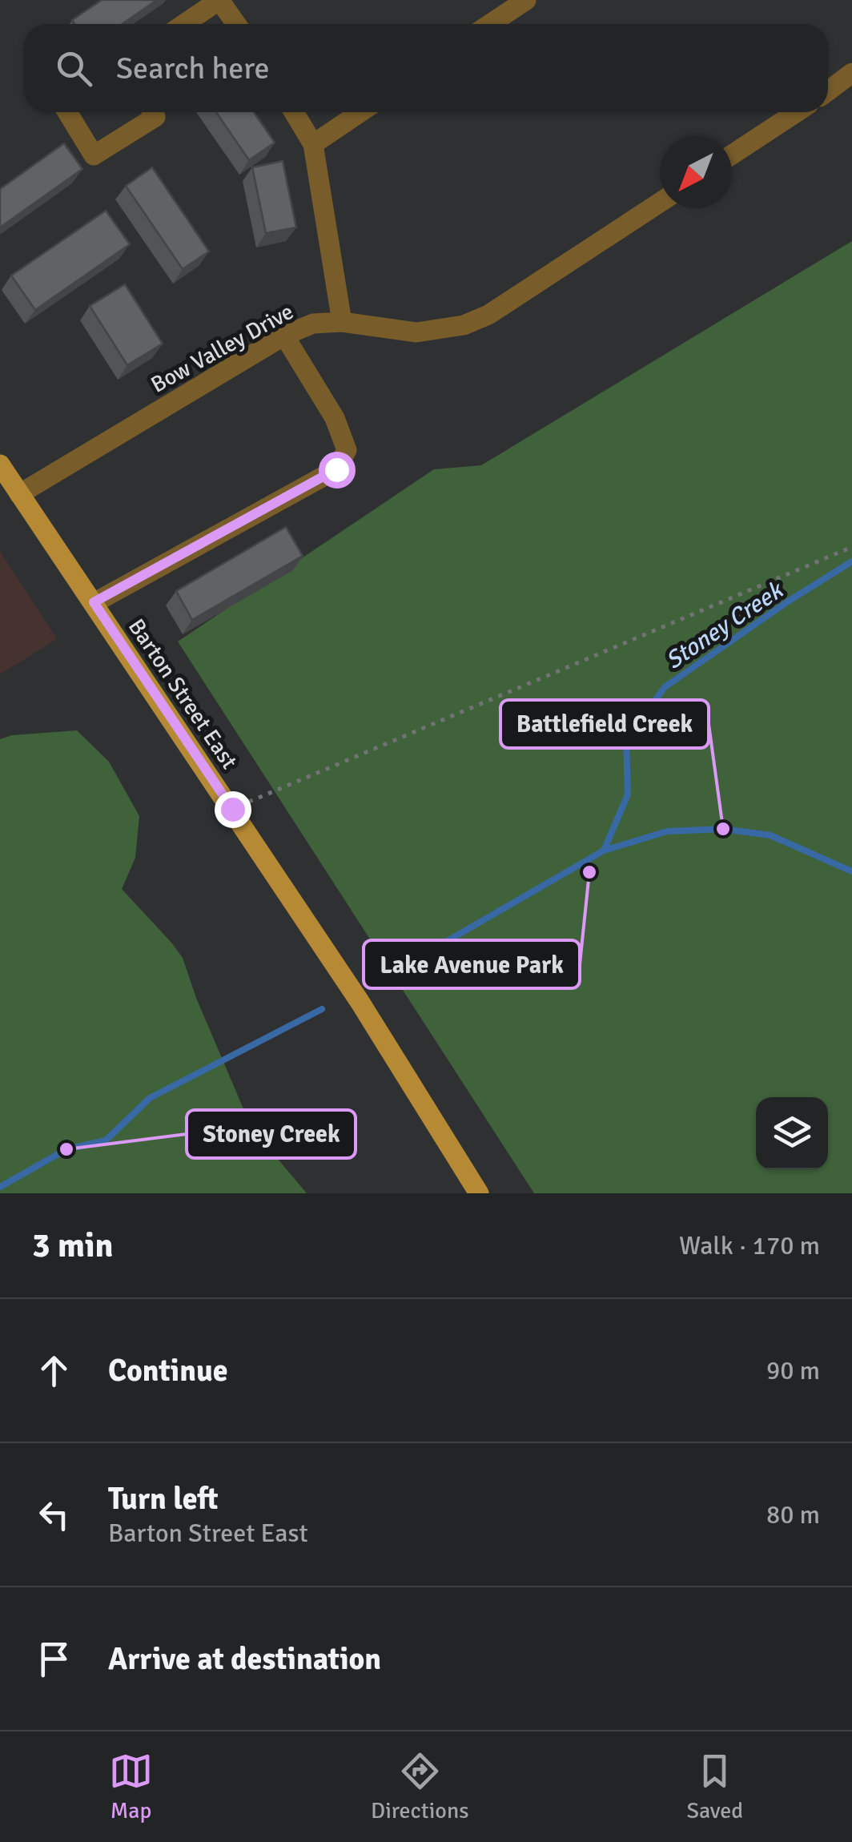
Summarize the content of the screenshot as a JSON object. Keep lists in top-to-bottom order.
{
  "streets": {
    "main road": ["Barton Street East"],
    "street": ["Bow Valley Drive"]
  },
  "crossings": [
    ["Bow Valley Drive", "Barton Street East"]
  ],
  "water": ["Stoney Creek"],
  "places": ["Battlefield Creek", "Lake Avenue Park", "Stoney Creek"],
  "north": "bottom left",
  "page": {
    "search": "Search here",
    "heading": ["3 min", "Walk · 170 m"],
    "list": [
      ["Continue", "90 m"],
      ["Turn left", "Barton Street East", "80 m"],
      "Arrive at destination"
    ],
    "nav": ["Map", "Directions", "Saved"]
  }
}
